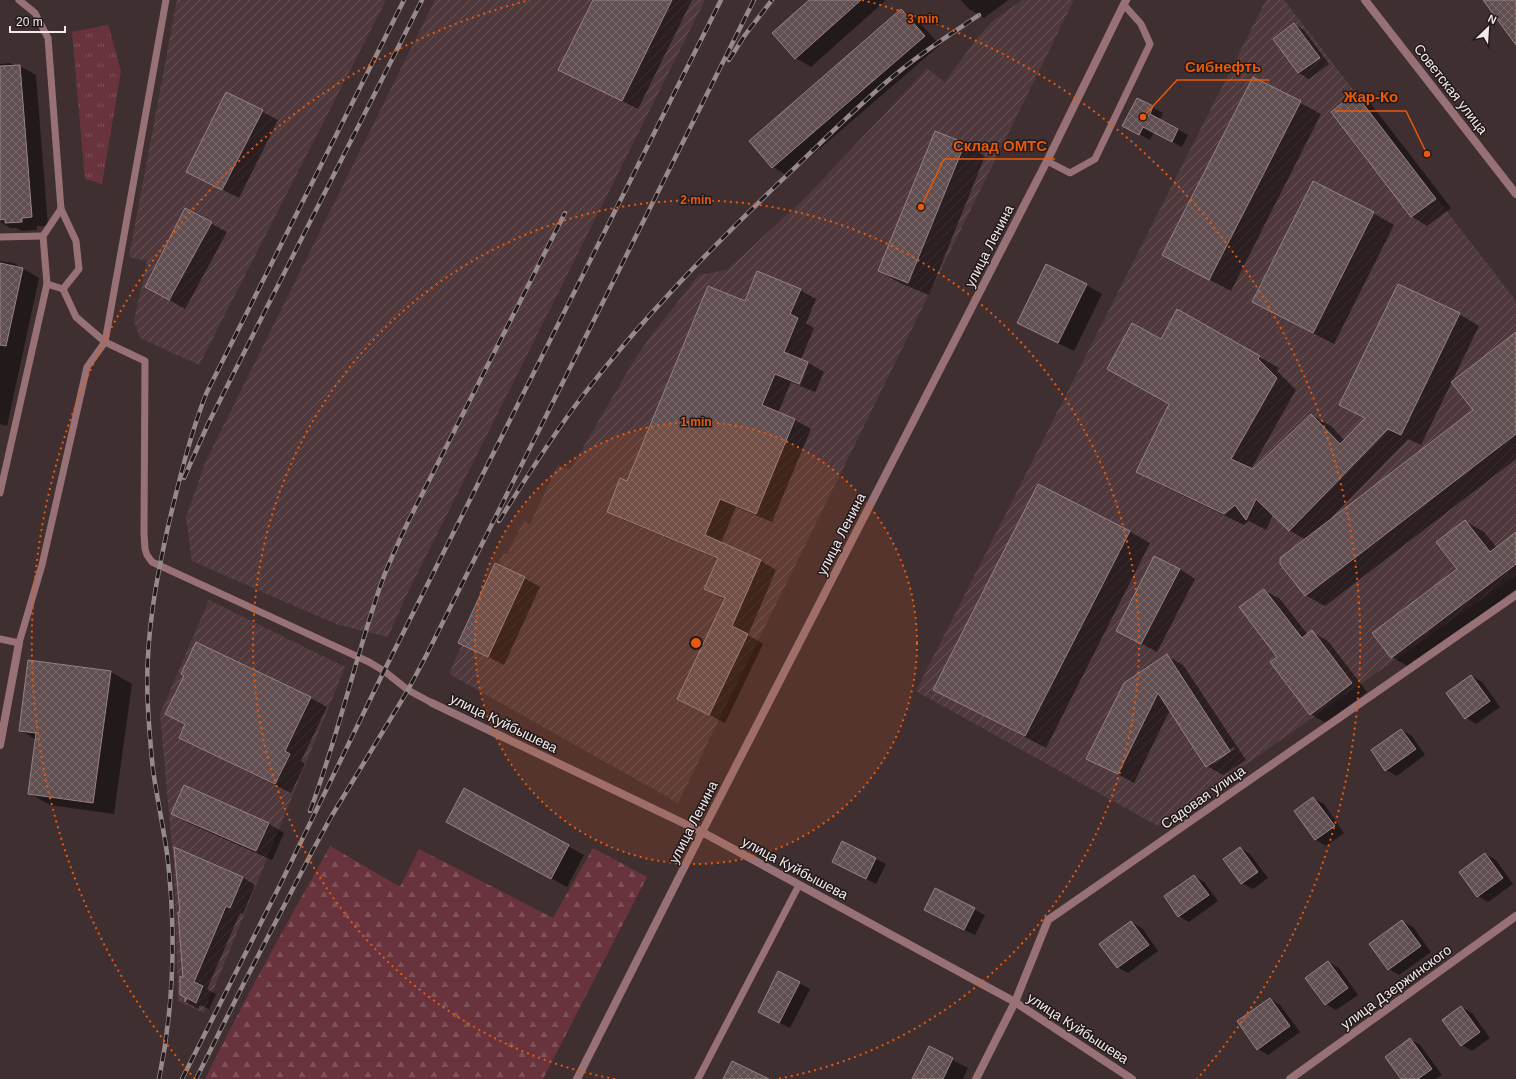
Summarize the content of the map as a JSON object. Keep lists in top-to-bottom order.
{
  "streets": {
    "street": [
      "Советская улица",
      "улица Ленина",
      "улица Куйбышева",
      "Садовая улица",
      "улица Дзержинского"
    ]
  },
  "crossings": [
    ["улица Ленина", "улица Куйбышева"],
    ["улица Куйбышева", "Садовая улица"]
  ],
  "places": ["Сибнефть", "Жар-Ко", "Склад ОМТС"],
  "scale_bar": "20 m",
  "north": "top right",
  "rings": ["3 min", "2 min", "1 min"]
}
